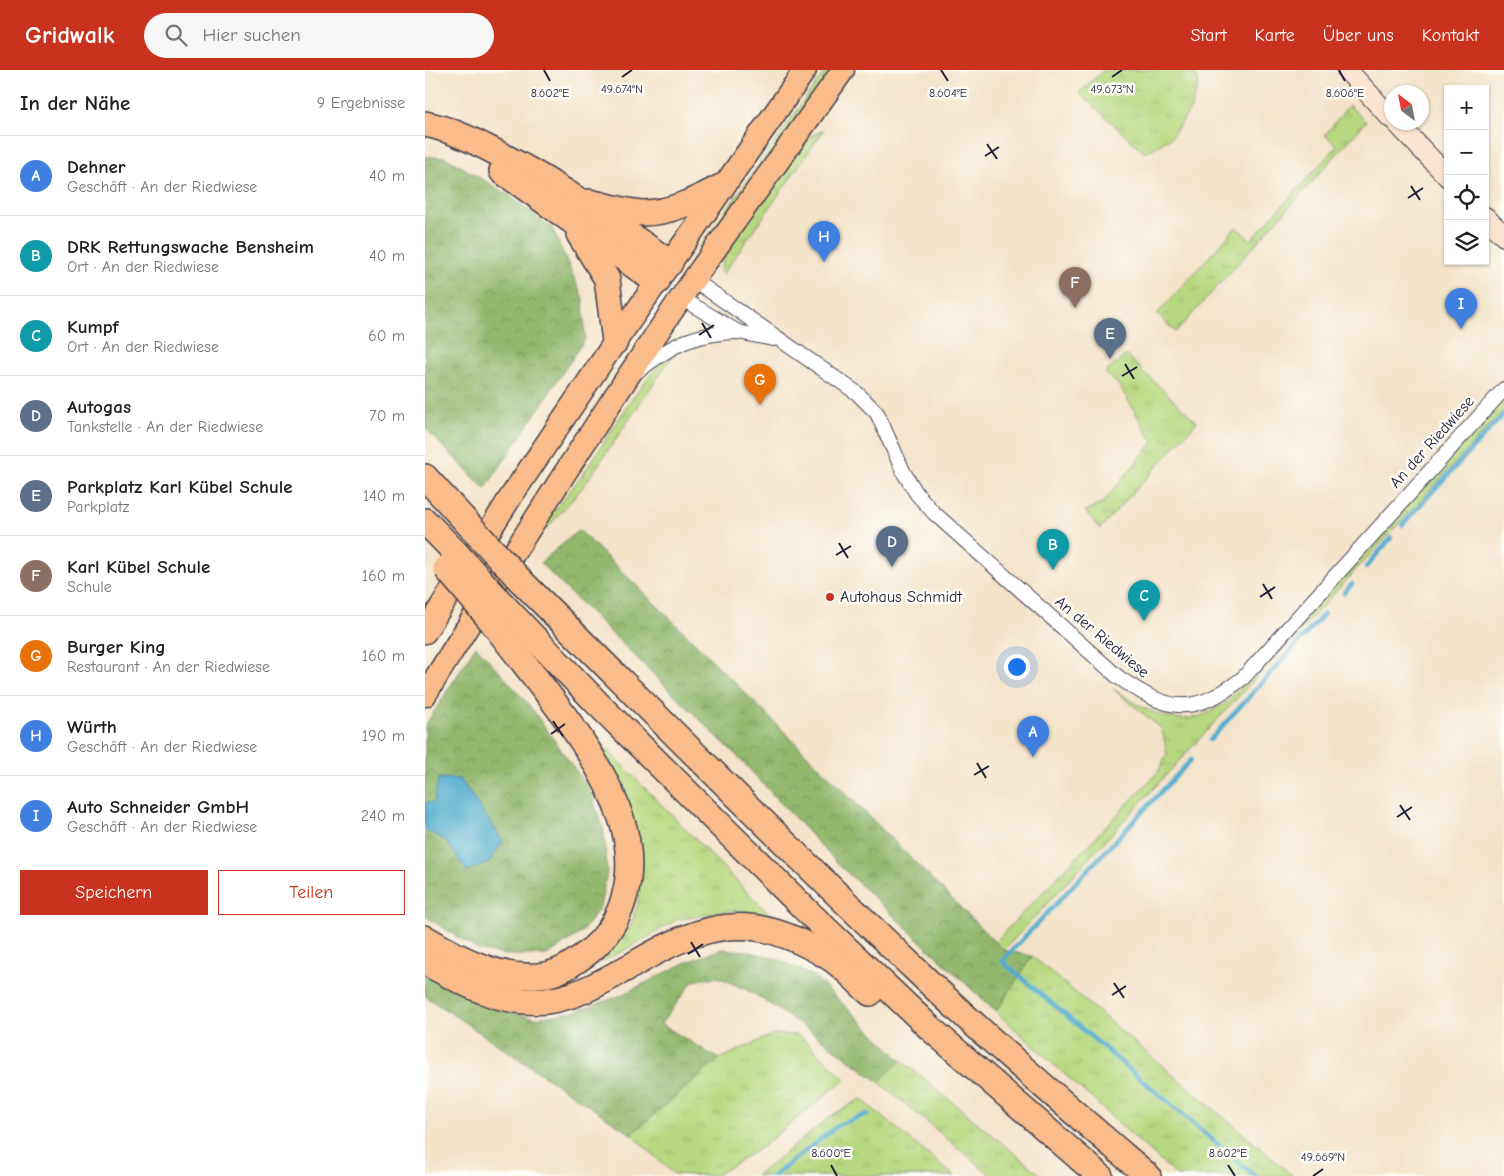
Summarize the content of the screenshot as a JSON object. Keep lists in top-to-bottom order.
{
  "streets": {
    "street": ["An der Riedwiese"]
  },
  "places": ["Autohaus Schmidt"],
  "north": "top left",
  "page": {
    "header": "Gridwalk",
    "search": "Hier suchen",
    "nav": [
      "Start",
      "Karte",
      "Über uns",
      "Kontakt"
    ],
    "heading": ["In der Nähe", "9 Ergebnisse"],
    "map_buttons": ["+", "−"],
    "list": [
      {
        "mark": "A",
        "name": "Dehner",
        "note": "Geschäft · An der Riedwiese",
        "value": "40 m"
      },
      {
        "mark": "B",
        "name": "DRK Rettungswache Bensheim",
        "note": "Ort · An der Riedwiese",
        "value": "40 m"
      },
      {
        "mark": "C",
        "name": "Kumpf",
        "note": "Ort · An der Riedwiese",
        "value": "60 m"
      },
      {
        "mark": "D",
        "name": "Autogas",
        "note": "Tankstelle · An der Riedwiese",
        "value": "70 m"
      },
      {
        "mark": "E",
        "name": "Parkplatz Karl Kübel Schule",
        "note": "Parkplatz",
        "value": "140 m"
      },
      {
        "mark": "F",
        "name": "Karl Kübel Schule",
        "note": "Schule",
        "value": "160 m"
      },
      {
        "mark": "G",
        "name": "Burger King",
        "note": "Restaurant · An der Riedwiese",
        "value": "160 m"
      },
      {
        "mark": "H",
        "name": "Würth",
        "note": "Geschäft · An der Riedwiese",
        "value": "190 m"
      },
      {
        "mark": "I",
        "name": "Auto Schneider GmbH",
        "note": "Geschäft · An der Riedwiese",
        "value": "240 m"
      }
    ],
    "pins": [
      "H",
      "F",
      "I",
      "E",
      "G",
      "D",
      "B",
      "C",
      "A"
    ],
    "buttons": ["Speichern", "Teilen"]
  },
  "coordinates": [
    "49.674°N",
    "49.673°N",
    "8.602°E",
    "8.604°E",
    "8.606°E",
    "8.600°E",
    "49.669°N"
  ]
}
